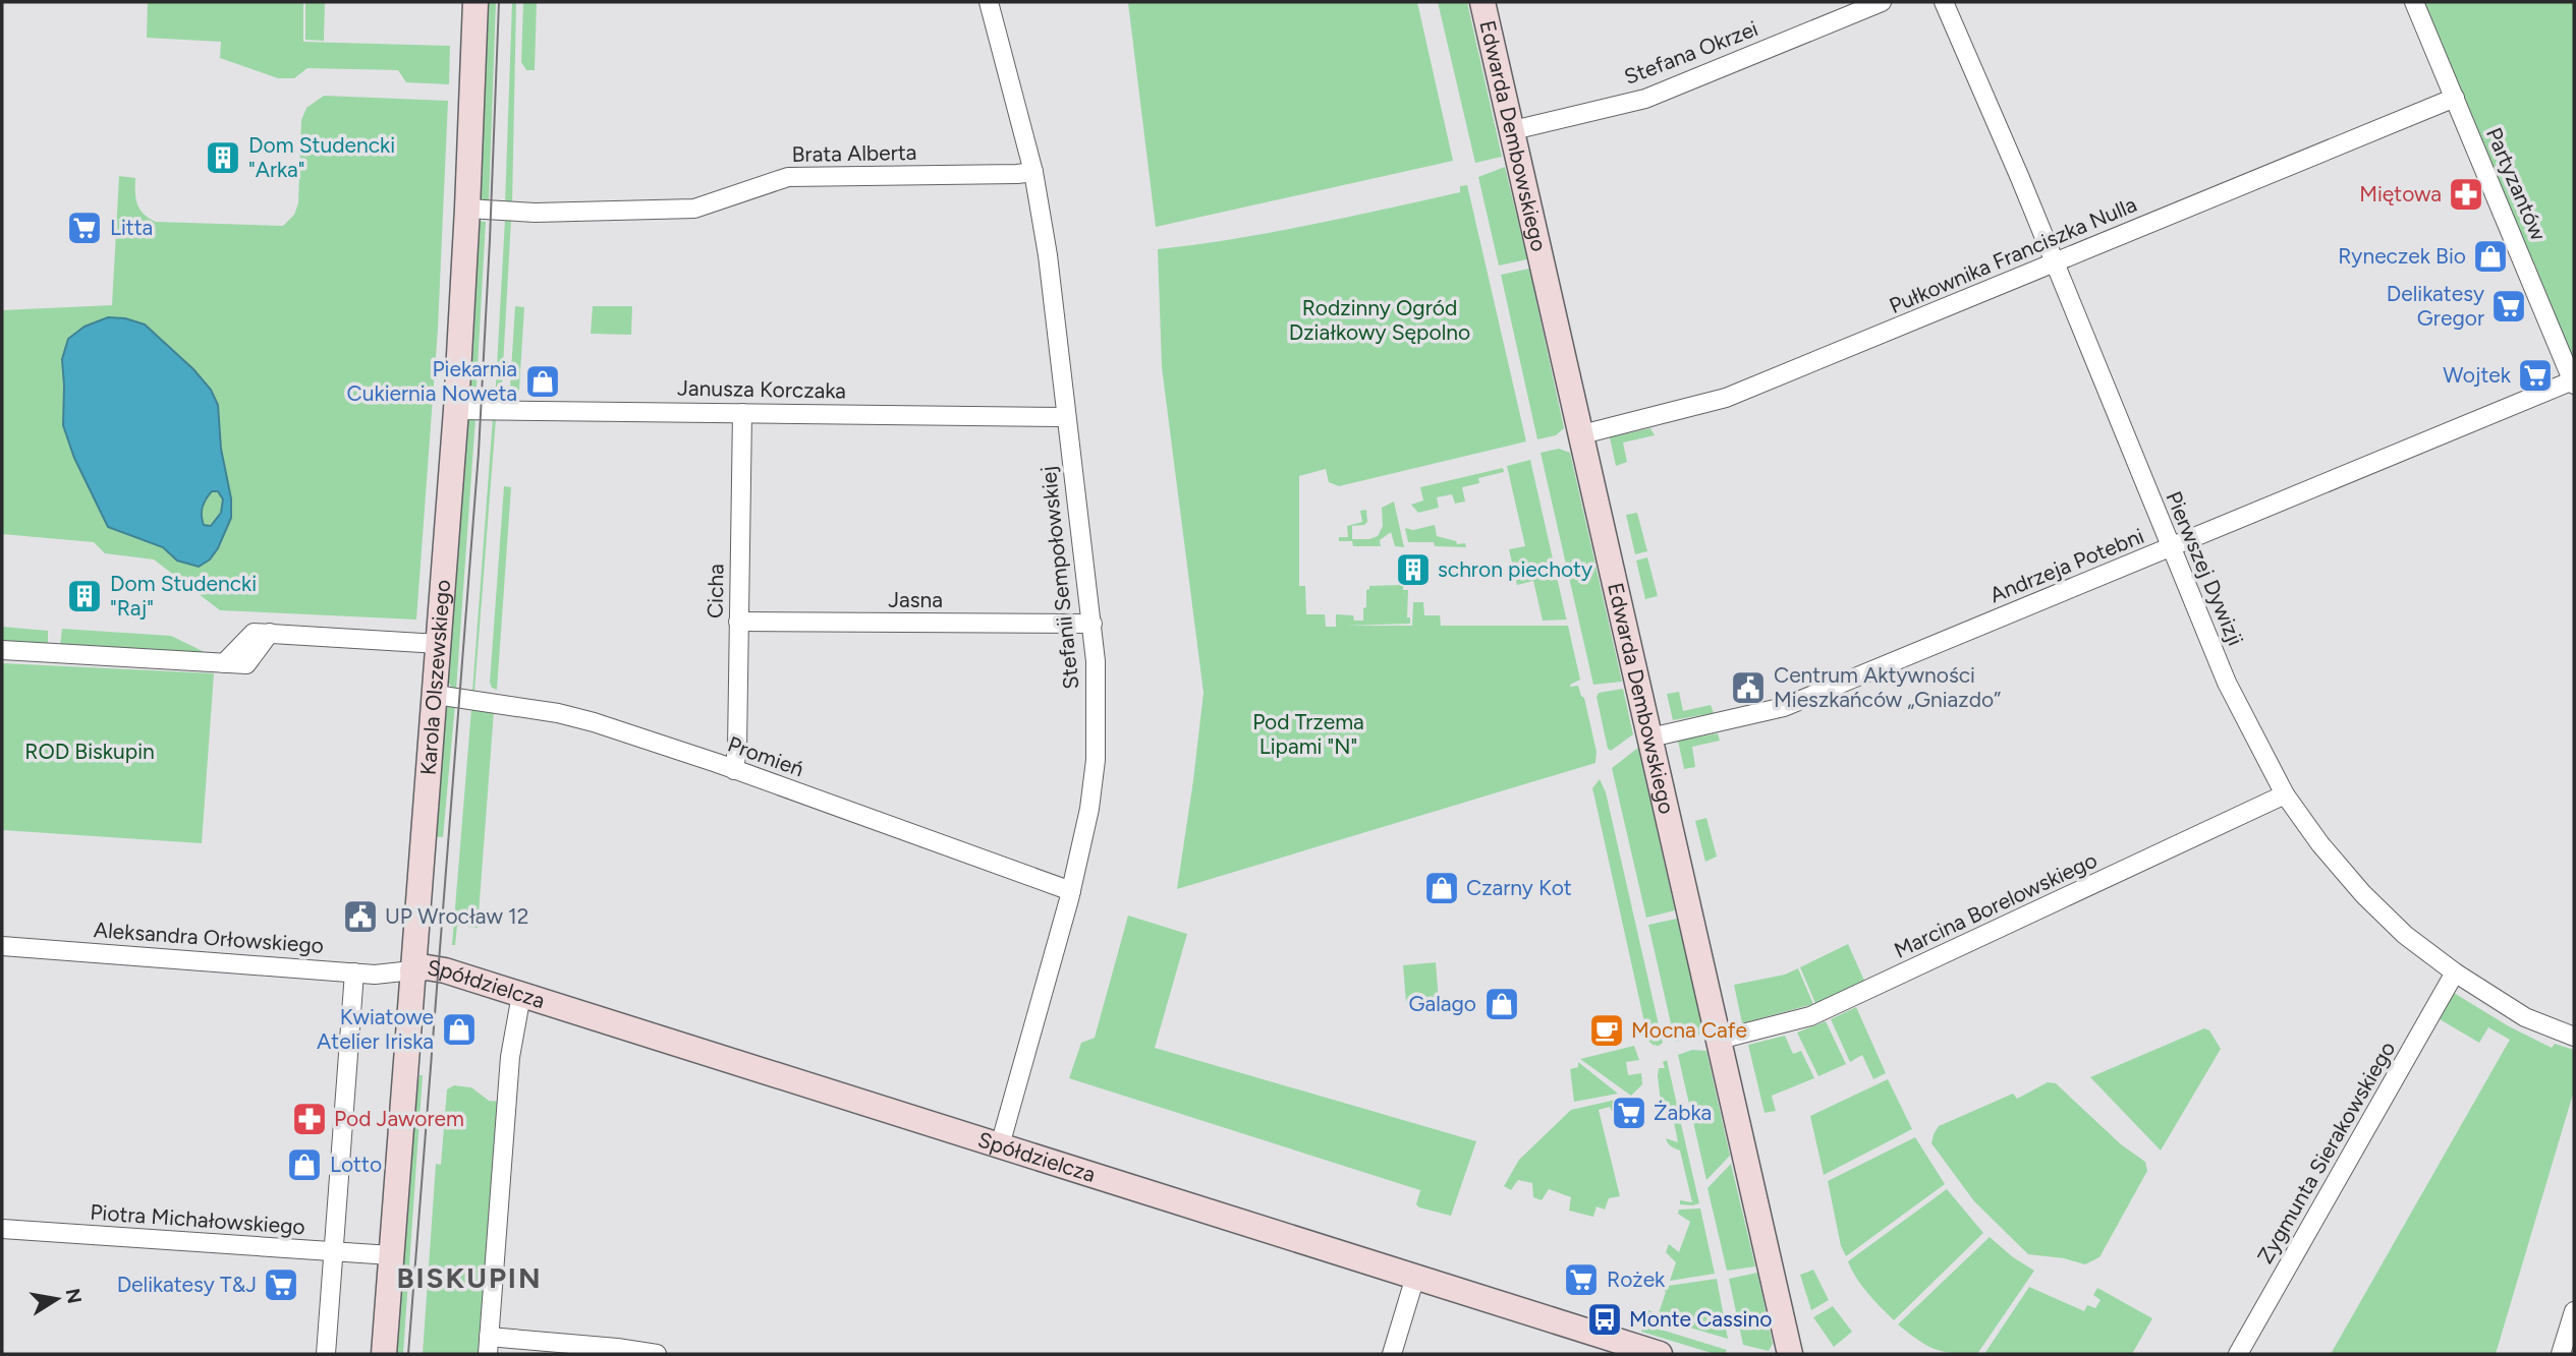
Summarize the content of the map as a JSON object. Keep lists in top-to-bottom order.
{
  "streets": {
    "street": [
      "Stefana Okrzei",
      "Edwarda Dembowskiego",
      "Brata Alberta",
      "Partyzantów",
      "Pułkownika Franciszka Nulla",
      "Janusza Korczaka",
      "Andrzeja Potebni",
      "Pierwszej Dywizji",
      "Stefanii Sempołowskiej",
      "Cicha",
      "Jasna",
      "Karola Olszewskiego",
      "Promień",
      "Marcina Borelowskiego",
      "Aleksandra Orłowskiego",
      "Spółdzielcza",
      "Zygmunta Sierakowskiego",
      "Piotra Michałowskiego"
    ]
  },
  "crossings": [
    ["Stefana Okrzei", "Edwarda Dembowskiego"],
    ["Edwarda Dembowskiego", "Pułkownika Franciszka Nulla"],
    ["Edwarda Dembowskiego", "Andrzeja Potebni"],
    ["Edwarda Dembowskiego", "Marcina Borelowskiego"],
    ["Brata Alberta", "Stefanii Sempołowskiej"],
    ["Brata Alberta", "Karola Olszewskiego"],
    ["Partyzantów", "Pułkownika Franciszka Nulla"],
    ["Partyzantów", "Andrzeja Potebni"],
    ["Pułkownika Franciszka Nulla", "Pierwszej Dywizji"],
    ["Janusza Korczaka", "Stefanii Sempołowskiej"],
    ["Janusza Korczaka", "Cicha"],
    ["Janusza Korczaka", "Karola Olszewskiego"],
    ["Andrzeja Potebni", "Pierwszej Dywizji"],
    ["Pierwszej Dywizji", "Marcina Borelowskiego"],
    ["Pierwszej Dywizji", "Zygmunta Sierakowskiego"],
    ["Stefanii Sempołowskiej", "Jasna"],
    ["Stefanii Sempołowskiej", "Promień"],
    ["Stefanii Sempołowskiej", "Spółdzielcza"],
    ["Cicha", "Jasna"],
    ["Cicha", "Promień"],
    ["Karola Olszewskiego", "Promień"],
    ["Karola Olszewskiego", "Aleksandra Orłowskiego"],
    ["Karola Olszewskiego", "Spółdzielcza"],
    ["Karola Olszewskiego", "Piotra Michałowskiego"],
    ["Aleksandra Orłowskiego", "Spółdzielcza"]
  ],
  "districts": ["BISKUPIN"],
  "parks": ["Rodzinny Ogród Działkowy Sępolno", "Pod Trzema Lipami \"N\"", "ROD Biskupin"],
  "places": {
    "building": ["Dom Studencki \"Arka\"", "schron piechoty", "Dom Studencki \"Raj\""],
    "pharmacy": ["Miętowa", "Pod Jaworem"],
    "supermarket": [
      "Litta",
      "Delikatesy Gregor",
      "Wojtek",
      "Żabka",
      "Rożek",
      "Delikatesy T&J"
    ],
    "shop": [
      "Ryneczek Bio",
      "Piekarnia Cukiernia Noweta",
      "Czarny Kot",
      "Galago",
      "Kwiatowe Atelier Iriska",
      "Lotto"
    ],
    "public building": ["Centrum Aktywności Mieszkańców „Gniazdo”", "UP Wrocław 12"],
    "cafe": ["Mocna Cafe"],
    "bus stop": ["Monte Cassino"]
  },
  "north": "right"
}
